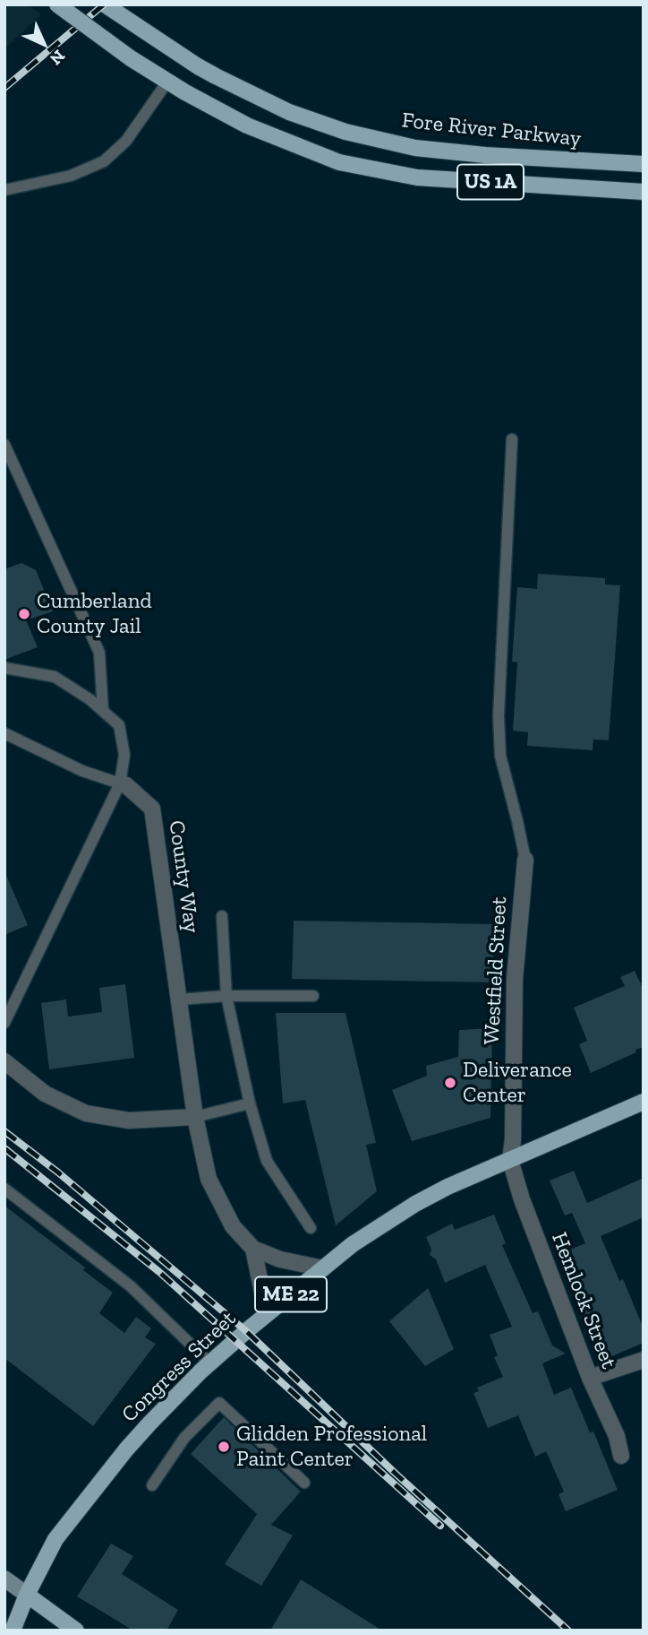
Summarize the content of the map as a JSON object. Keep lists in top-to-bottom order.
{
  "streets": {
    "main road": [
      "Fore River Parkway",
      "US 1A",
      "ME 22",
      "Congress Street"
    ],
    "street": ["County Way", "Westfield Street", "Hemlock Street"]
  },
  "crossings": [
    ["County Way", "Congress Street"],
    ["Westfield Street", "Hemlock Street"],
    ["Westfield Street", "Congress Street"],
    ["Hemlock Street", "Congress Street"]
  ],
  "places": ["Cumberland County Jail", "Deliverance Center", "Glidden Professional Paint Center"],
  "north": "bottom right"
}
